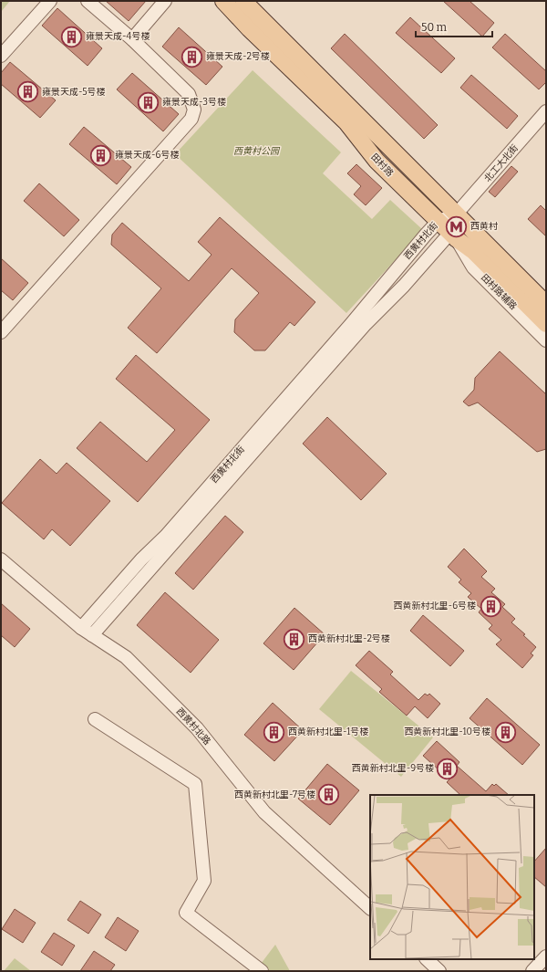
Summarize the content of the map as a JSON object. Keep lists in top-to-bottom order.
{
  "streets": {
    "main road": ["田村路"],
    "street": [
      "北工大北街",
      "西黄村北街",
      "田村路辅路",
      "西黄村北路"
    ]
  },
  "crossings": [
    ["北工大北街", "田村路"],
    ["北工大北街", "西黄村北街"],
    ["田村路", "西黄村北街"],
    ["田村路", "田村路辅路"],
    ["西黄村北街", "田村路辅路"],
    ["西黄村北街", "西黄村北路"]
  ],
  "parks": ["西黄村公园"],
  "places": {
    "building": [
      "雍景天成-4号楼",
      "雍景天成-2号楼",
      "雍景天成-5号楼",
      "雍景天成-3号楼",
      "雍景天成-6号楼",
      "西黄新村北里-6号楼",
      "西黄新村北里-2号楼",
      "西黄新村北里-1号楼",
      "西黄新村北里-10号楼",
      "西黄新村北里-9号楼",
      "西黄新村北里-7号楼"
    ],
    "metro station": ["西黄村"]
  },
  "scale_bar": "50 m"
}
